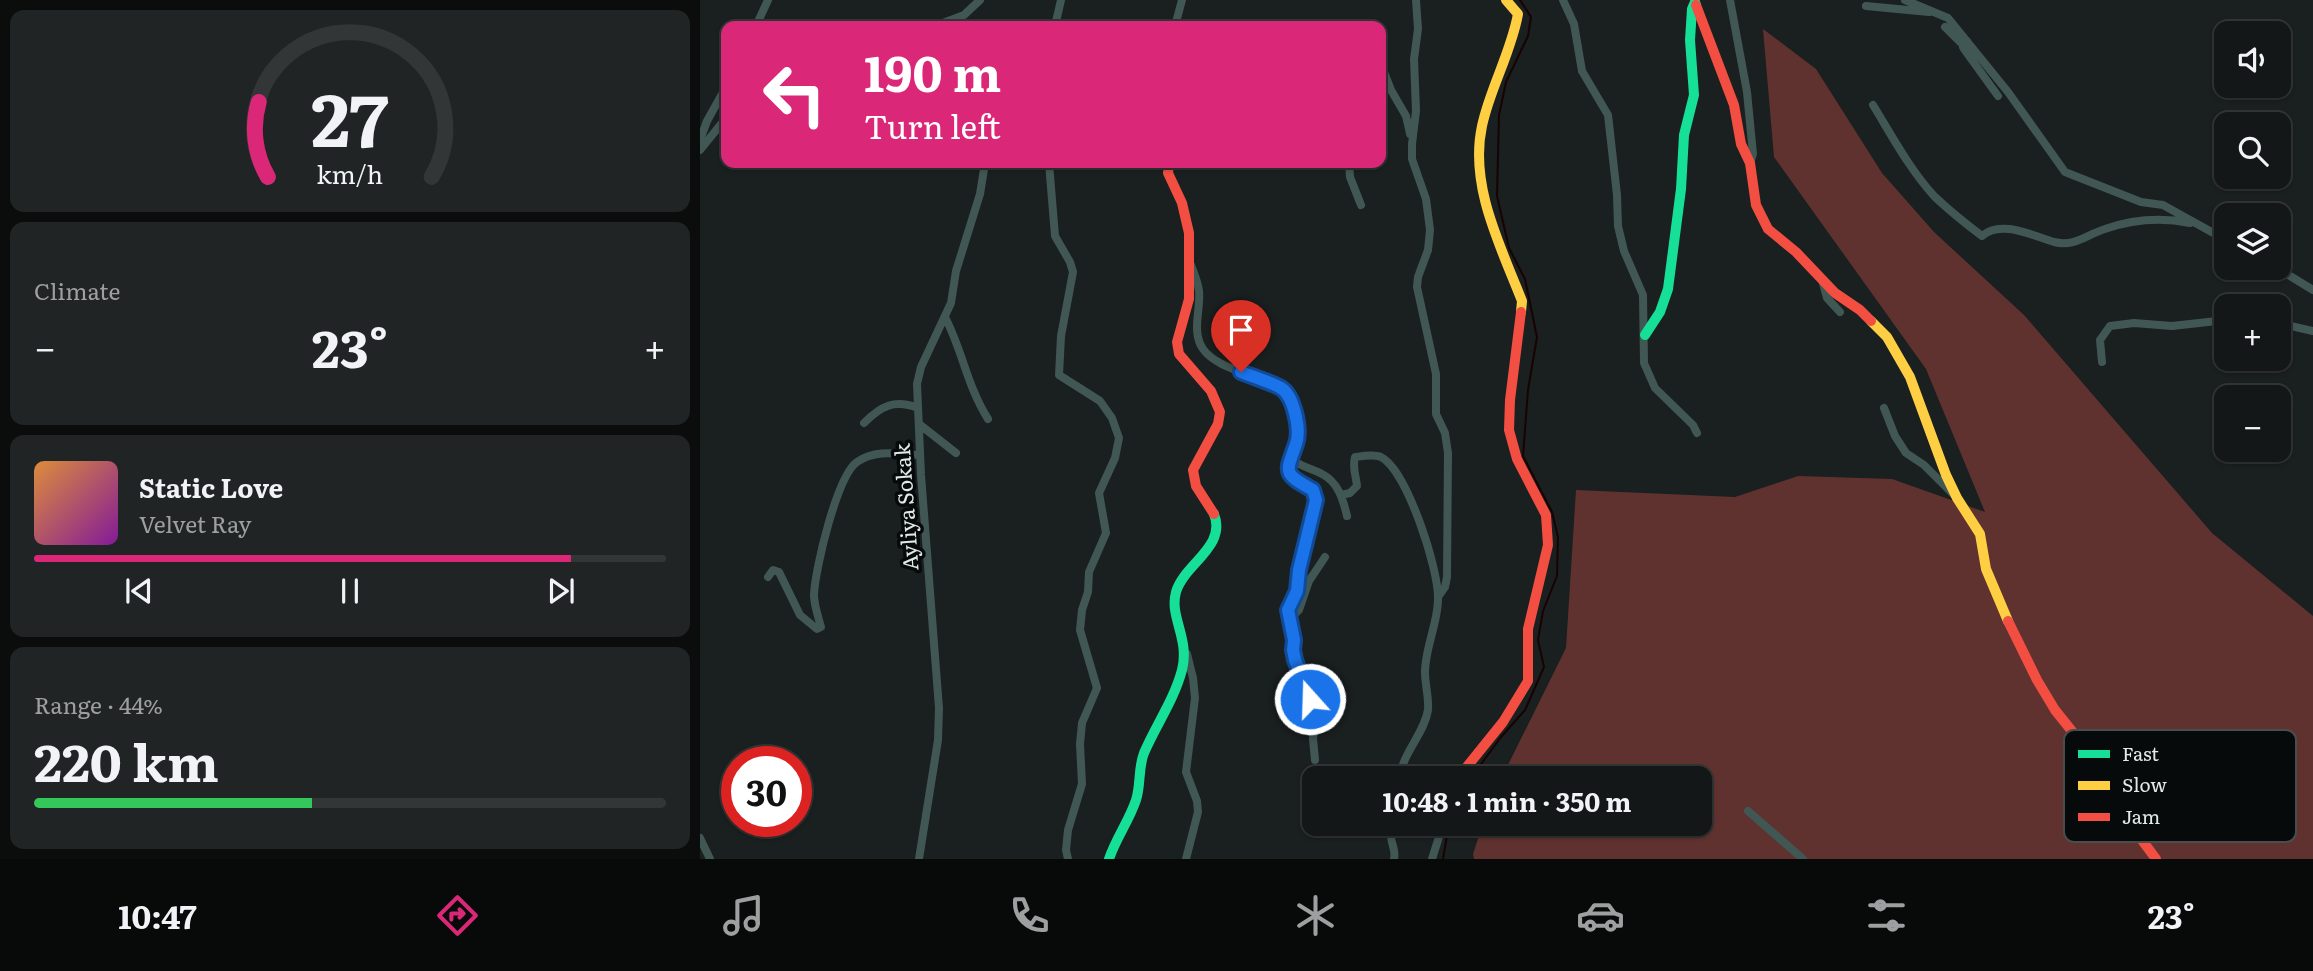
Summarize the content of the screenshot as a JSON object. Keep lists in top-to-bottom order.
{
  "streets": {
    "street": ["Ayliya Sokak"]
  },
  "legend": ["Fast", "Slow", "Jam"],
  "page": {
    "map_buttons": ["+", "−"],
    "turn": ["190 m", "Turn left"],
    "tile": [
      "Climate",
      ["Range · 44%", "220 km"]
    ],
    "heat": ["−", "23°", "+"],
    "song": ["Static Love", "Velvet Ray"],
    "limit": "30",
    "trip": "10:48 · 1 min · 350 m",
    "tabs": ["10:47", "23°"],
    "gauge": ["27", "km/h"]
  }
}
